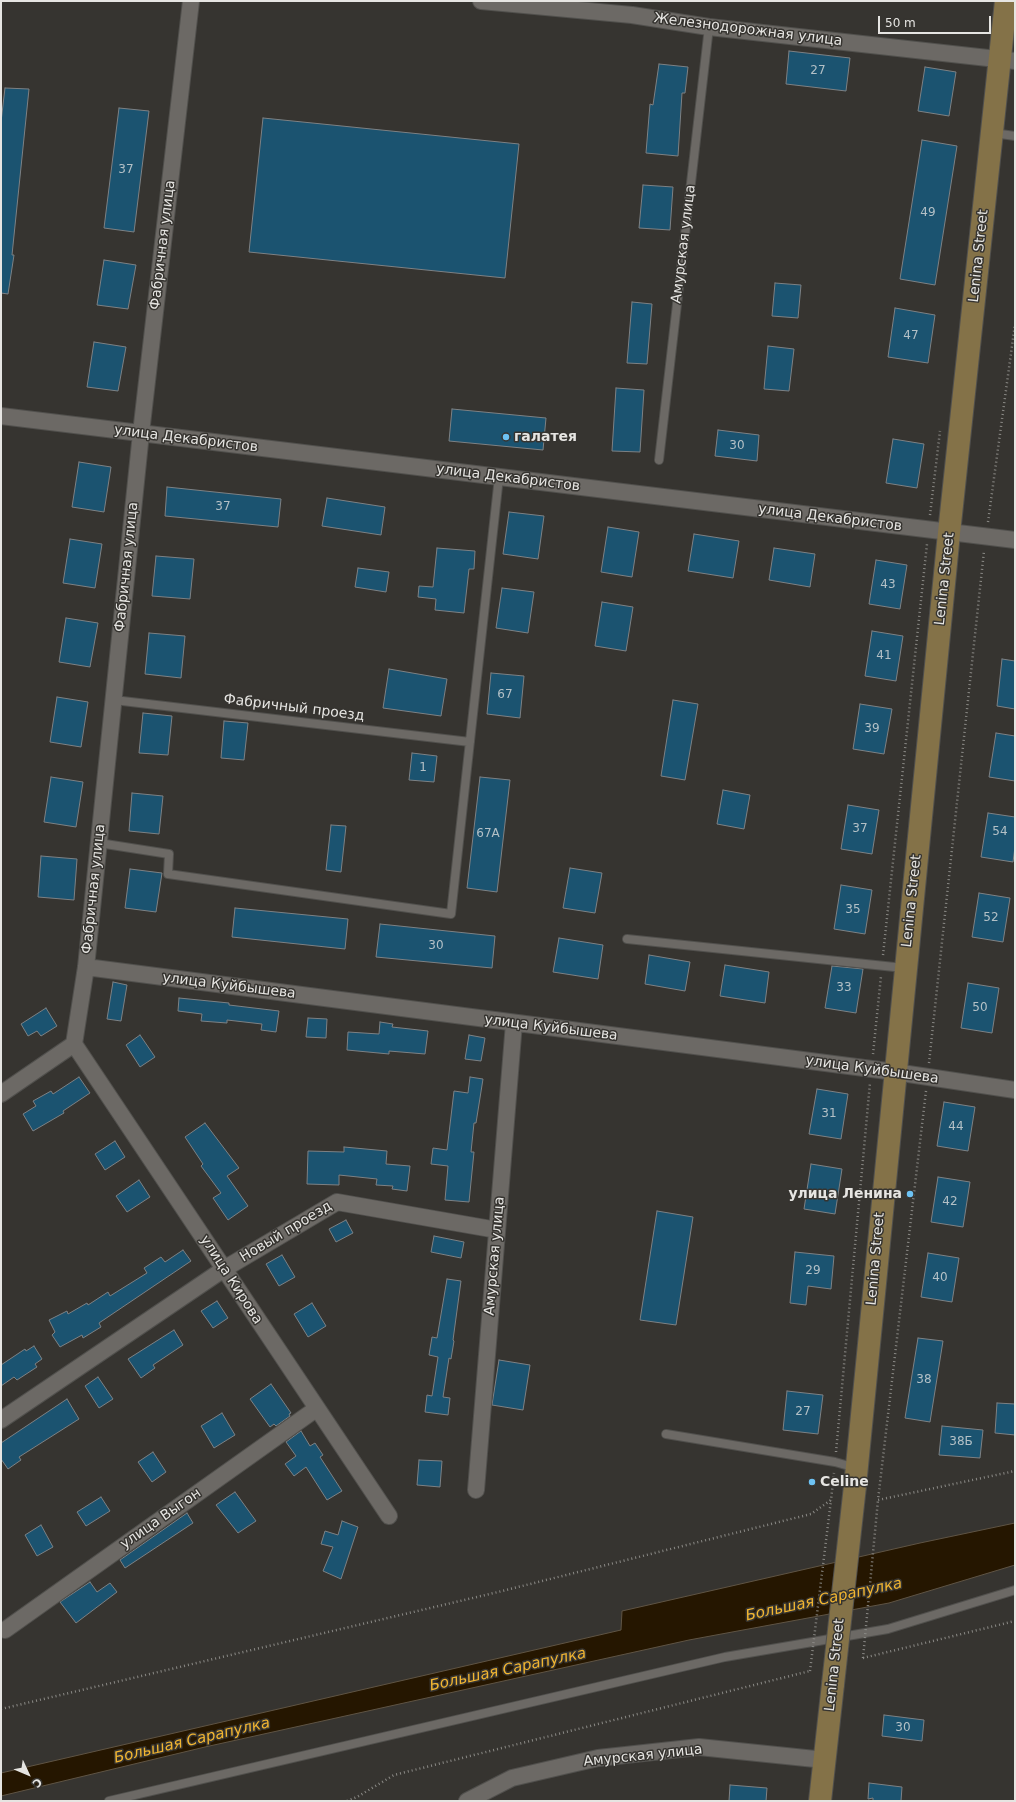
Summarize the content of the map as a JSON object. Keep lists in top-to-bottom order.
{
  "streets": {
    "main road": ["Lenina Street"],
    "street": [
      "Железнодорожная улица",
      "Амурская улица",
      "Фабричная улица",
      "улица Декабристов",
      "улица Куйбышева",
      "Новый проезд",
      "улица Кирова",
      "улица Выгон"
    ],
    "lane": ["Фабричный проезд"]
  },
  "crossings": [
    ["Железнодорожная улица", "Амурская улица"],
    ["Железнодорожная улица", "Lenina Street"],
    ["Амурская улица", "Lenina Street"],
    ["Амурская улица", "улица Куйбышева"],
    ["Амурская улица", "Новый проезд"],
    ["Фабричная улица", "улица Декабристов"],
    ["Фабричная улица", "Фабричный проезд"],
    ["Фабричная улица", "улица Куйбышева"],
    ["Фабричная улица", "улица Кирова"],
    ["Lenina Street", "улица Декабристов"],
    ["Lenina Street", "улица Куйбышева"],
    ["Новый проезд", "улица Кирова"],
    ["улица Кирова", "улица Выгон"]
  ],
  "water": ["Большая Сарапулка"],
  "places": ["галатея", "улица Ленина", "Celine"],
  "house_numbers": [
    "27",
    "37",
    "49",
    "47",
    "30",
    "37",
    "43",
    "41",
    "67",
    "39",
    "1",
    "37",
    "54",
    "67А",
    "35",
    "52",
    "30",
    "33",
    "50",
    "31",
    "44",
    "42",
    "29",
    "40",
    "38",
    "27",
    "38Б",
    "30"
  ],
  "scale_bar": "50 m",
  "north": "bottom right"
}
